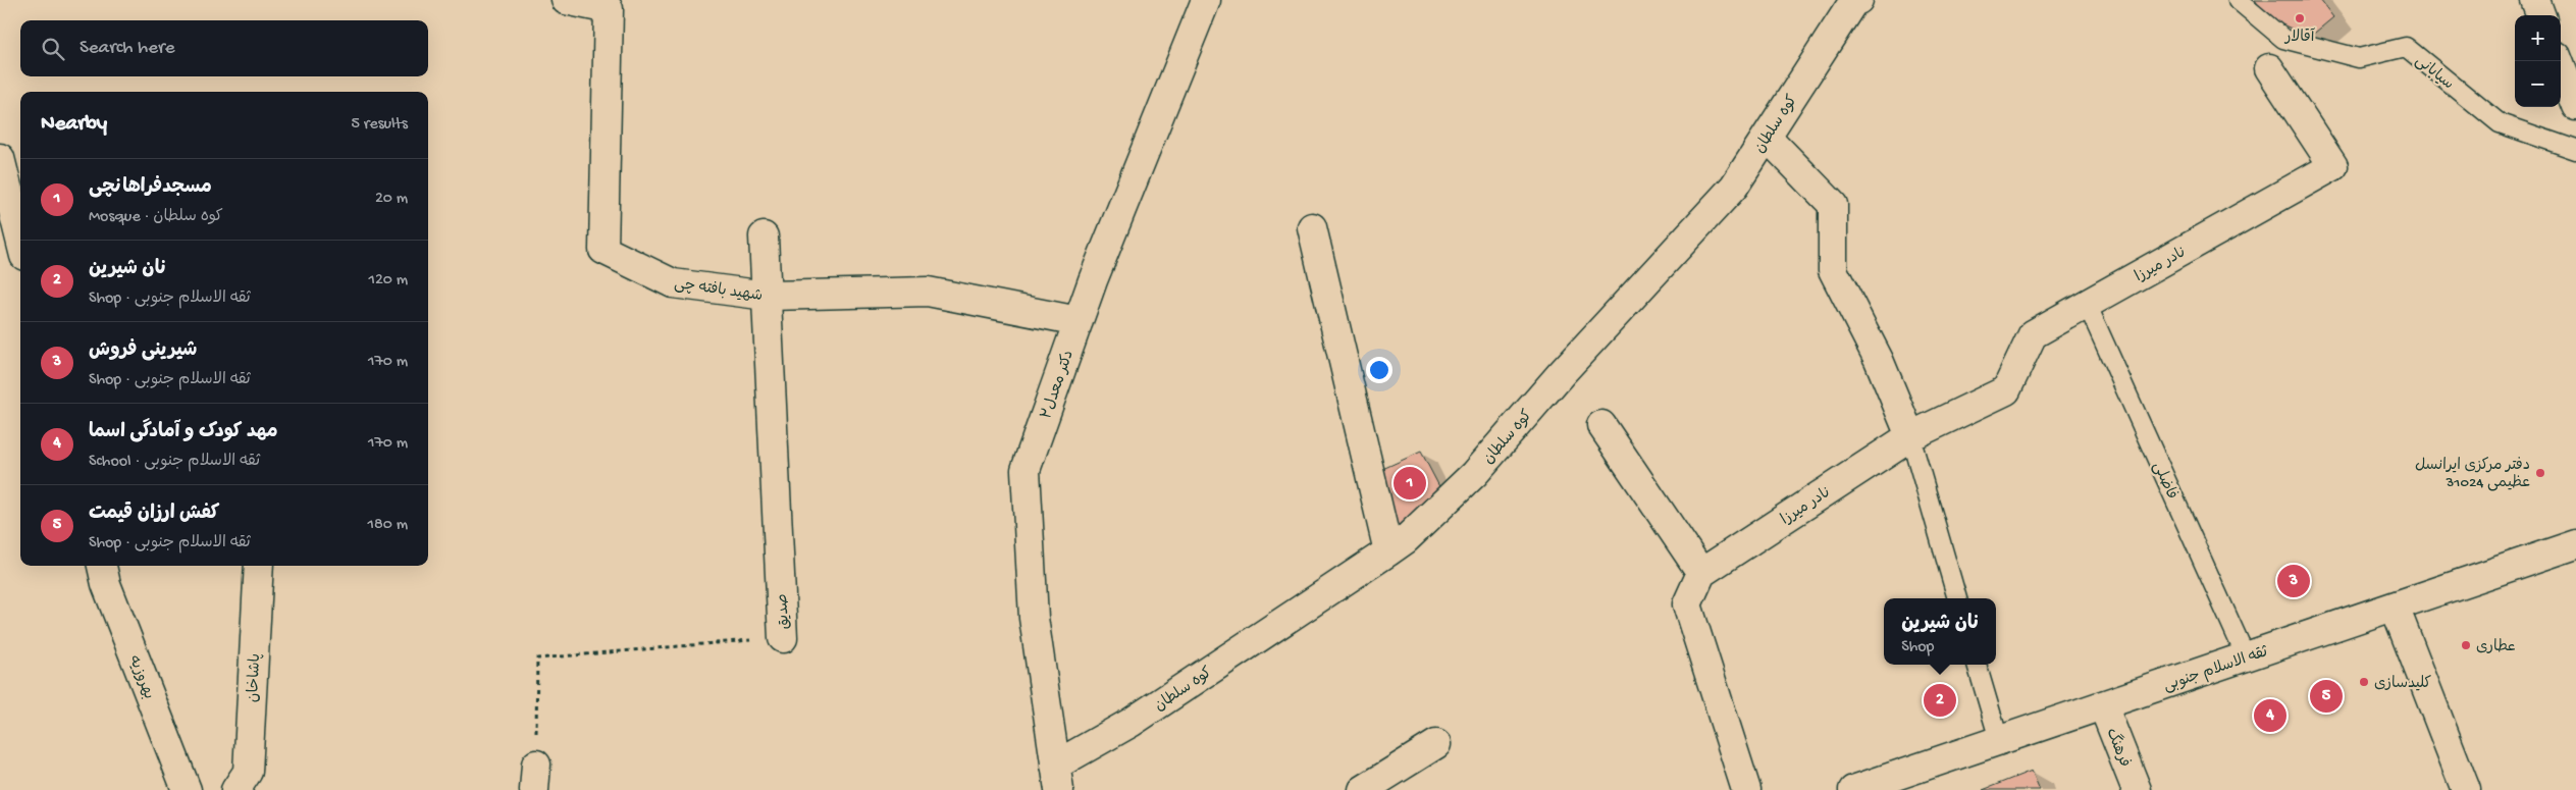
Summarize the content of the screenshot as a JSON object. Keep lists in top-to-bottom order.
{
  "streets": {
    "street": [
      "کوه سلطان",
      "نادر میرزا",
      "شهید بافته چی",
      "دکتر معدل۲",
      "صدیق",
      "ثقه الاسلام جنوبی",
      "بهروزیه",
      "پاشاخان",
      "فرهنگ"
    ],
    "lane": ["سیابانی", "فاضلی"]
  },
  "crossings": [
    ["کوه سلطان", "دکتر معدل۲"],
    ["نادر میرزا", "فاضلی"],
    ["شهید بافته چی", "دکتر معدل۲"],
    ["شهید بافته چی", "صدیق"],
    ["فاضلی", "ثقه الاسلام جنوبی"],
    ["ثقه الاسلام جنوبی", "فرهنگ"]
  ],
  "places": [
    "آقالار",
    "دفتر مرکزی ایرانسل 31024 عظیمی",
    "عطاری",
    "کلیدسازی"
  ],
  "page": {
    "map_buttons": ["+", "−"],
    "search": "Search here",
    "heading": ["Nearby", "5 results"],
    "list": [
      {
        "mark": "1",
        "name": "مسجدفراهانچی",
        "note": "Mosque · کوه سلطان",
        "value": "20 m"
      },
      {
        "mark": "2",
        "name": "نان شیرین",
        "note": "Shop · ثقه الاسلام جنوبی",
        "value": "120 m"
      },
      {
        "mark": "3",
        "name": "شیرینی فروش",
        "note": "Shop · ثقه الاسلام جنوبی",
        "value": "170 m"
      },
      {
        "mark": "4",
        "name": "مهد کودک و آمادگی اسما",
        "note": "School · ثقه الاسلام جنوبی",
        "value": "170 m"
      },
      {
        "mark": "5",
        "name": "کفش ارزان قیمت",
        "note": "Shop · ثقه الاسلام جنوبی",
        "value": "180 m"
      }
    ],
    "pins": [
      "1",
      "3",
      "5",
      "2",
      "4"
    ],
    "popup": ["نان شیرین", "Shop"]
  }
}
